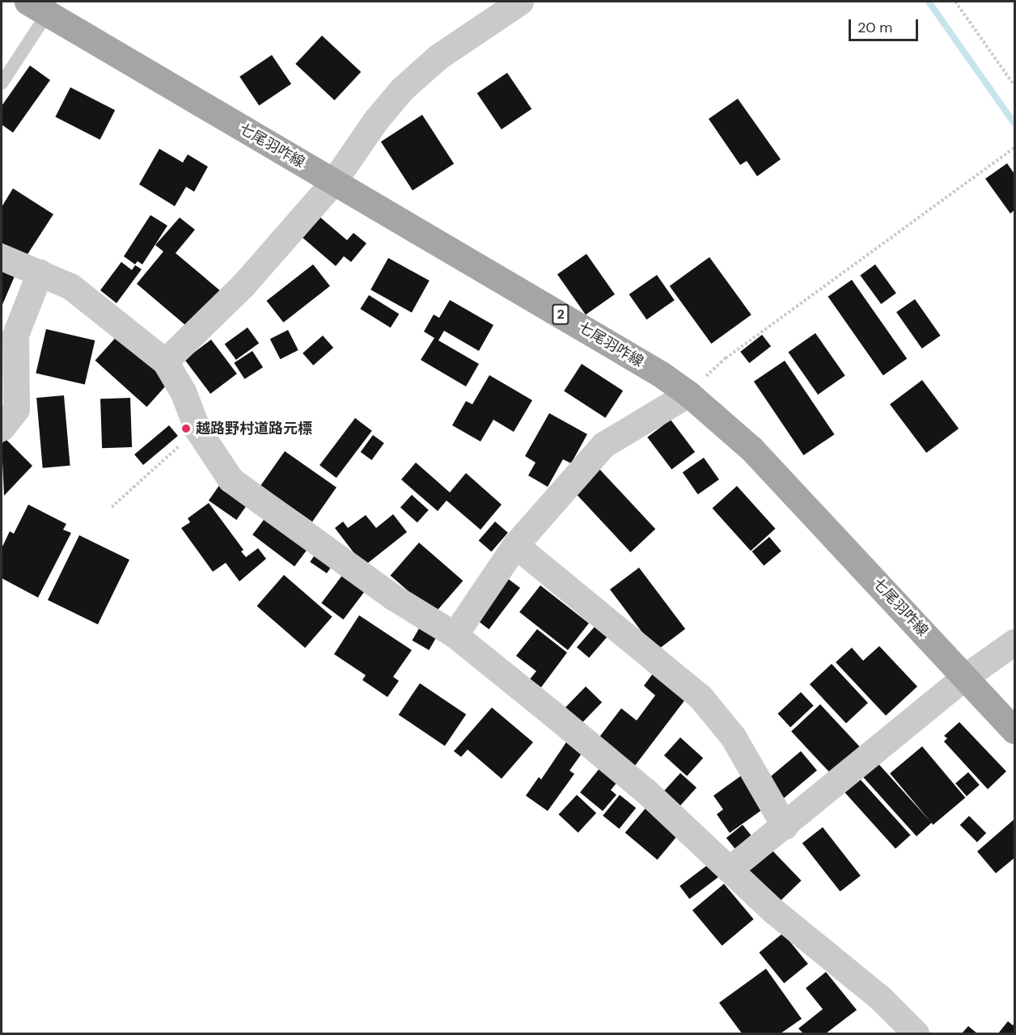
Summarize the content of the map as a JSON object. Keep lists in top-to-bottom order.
{
  "streets": {
    "main road": ["七尾羽咋線", "2"]
  },
  "places": ["越路野村道路元標"],
  "scale_bar": "20 m"
}
